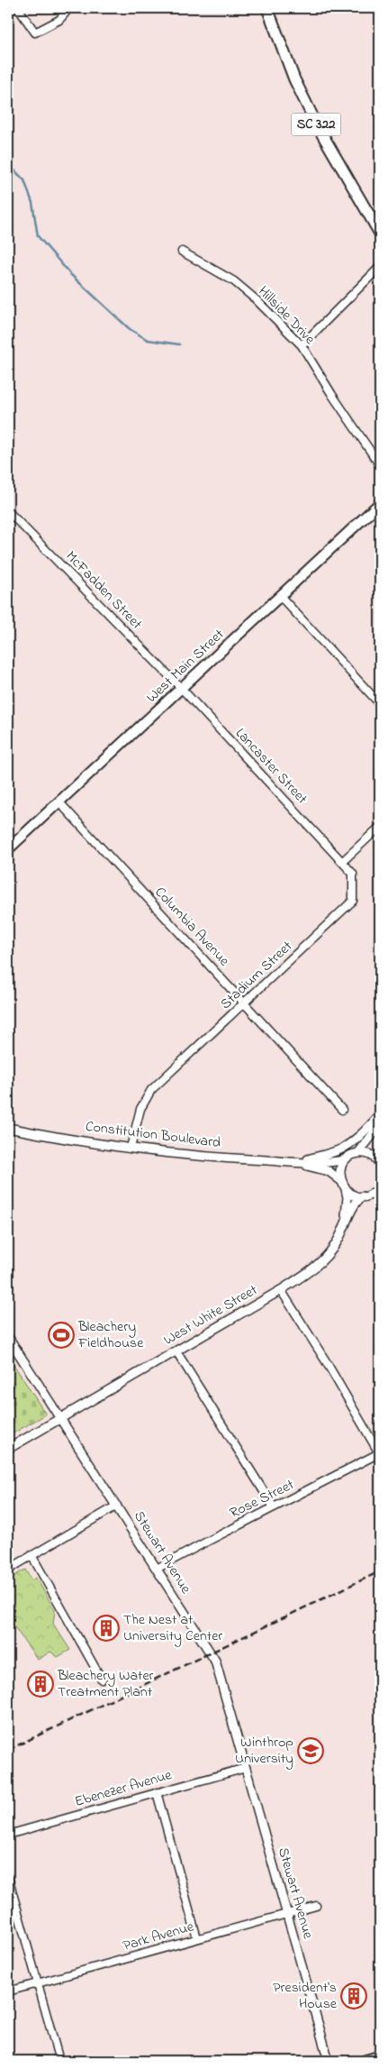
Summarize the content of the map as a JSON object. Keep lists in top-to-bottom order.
{
  "streets": {
    "main road": ["SC 322", "West Main Street"],
    "street": [
      "Hillside Drive",
      "McFadden Street",
      "Lancaster Street",
      "Columbia Avenue",
      "Stadium Street",
      "Constitution Boulevard",
      "West White Street",
      "Rose Street",
      "Stewart Avenue",
      "Ebenezer Avenue",
      "Park Avenue"
    ]
  },
  "crossings": [
    ["McFadden Street", "West Main Street"],
    ["McFadden Street", "Lancaster Street"],
    ["West Main Street", "Lancaster Street"],
    ["West Main Street", "Columbia Avenue"],
    ["Lancaster Street", "Stadium Street"],
    ["Columbia Avenue", "Stadium Street"],
    ["Stadium Street", "Constitution Boulevard"],
    ["Constitution Boulevard", "West White Street"],
    ["West White Street", "Rose Street"],
    ["West White Street", "Stewart Avenue"],
    ["Rose Street", "Stewart Avenue"],
    ["Stewart Avenue", "Ebenezer Avenue"],
    ["Stewart Avenue", "Park Avenue"]
  ],
  "places": {
    "sports": ["Bleachery Fieldhouse"],
    "building": ["The Nest at University Center", "Bleachery Water Treatment Plant", "President's House"],
    "school or university": ["Winthrop University"]
  }
}
